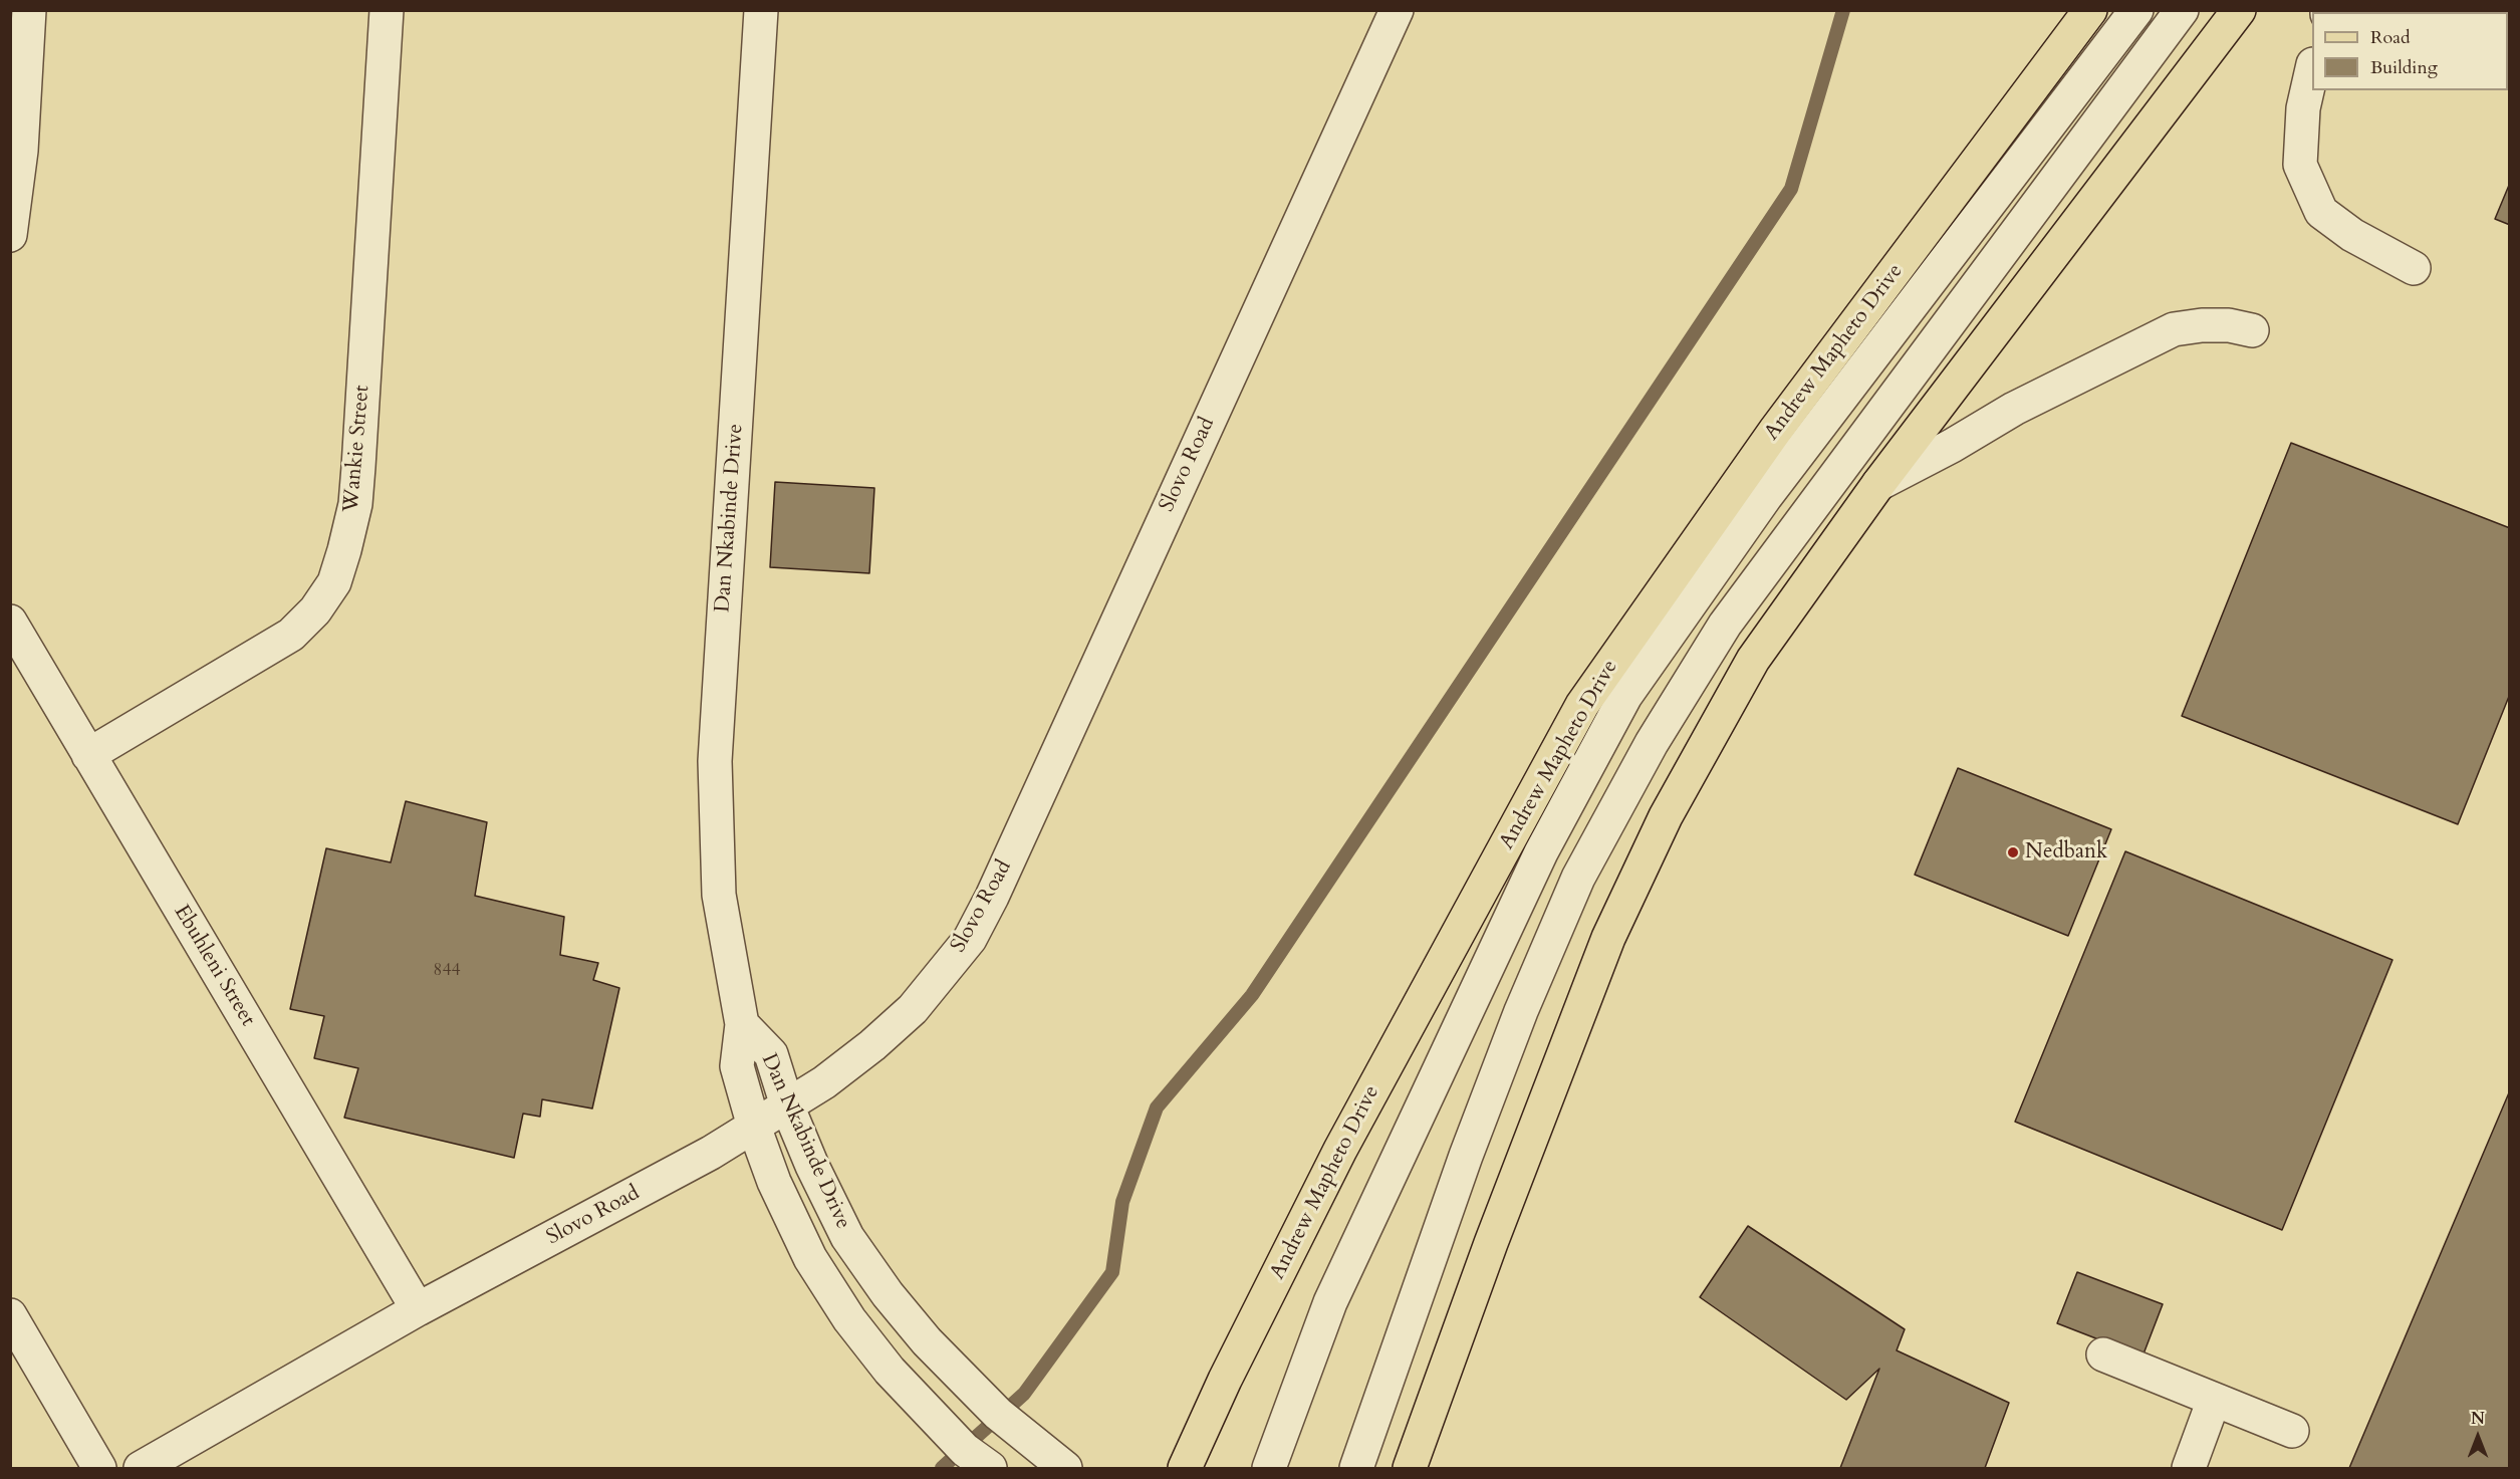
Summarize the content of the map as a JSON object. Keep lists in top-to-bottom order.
{
  "streets": {
    "main road": ["Andrew Mapheto Drive"],
    "street": [
      "Wankie Street",
      "Slovo Road",
      "Dan Nkabinde Drive",
      "Ebuhleni Street"
    ]
  },
  "crossings": [
    ["Wankie Street", "Ebuhleni Street"],
    ["Slovo Road", "Dan Nkabinde Drive"],
    ["Slovo Road", "Ebuhleni Street"]
  ],
  "places": ["Nedbank"],
  "house_numbers": ["844"],
  "legend": ["Road", "Building"],
  "north": "top"
}
